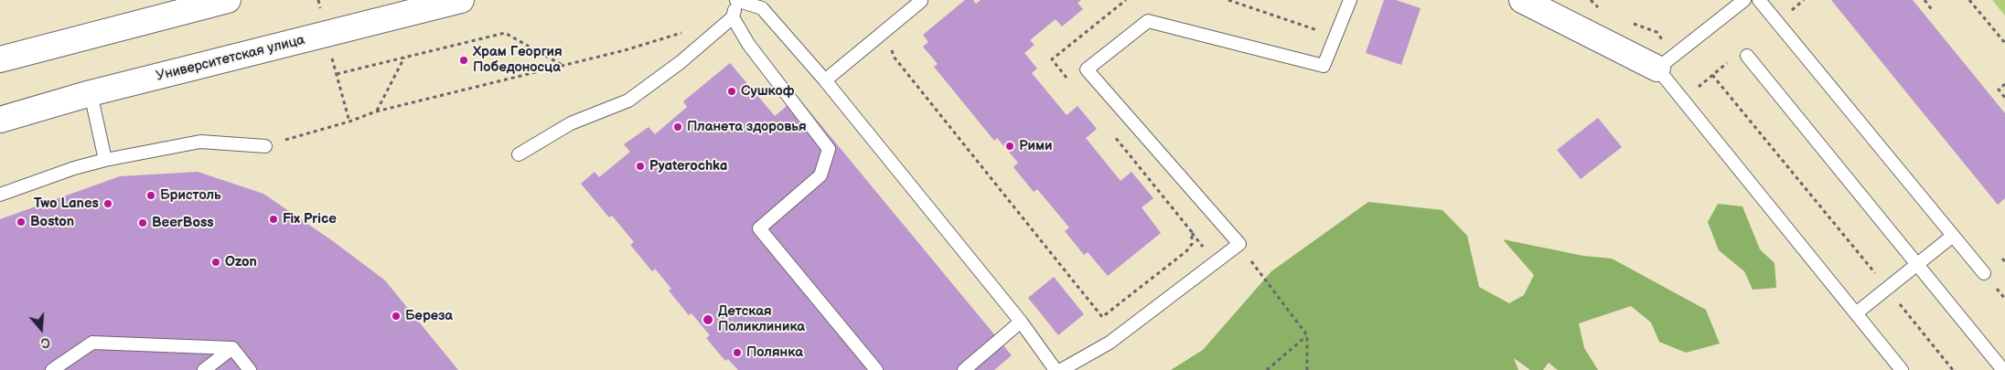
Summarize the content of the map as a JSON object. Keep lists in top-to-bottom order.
{
  "streets": {
    "main road": ["Университетская улица"]
  },
  "places": [
    "Храм Георгия Победоносца",
    "Сушкоф",
    "Планета здоровья",
    "Рими",
    "Pyaterochka",
    "Бристоль",
    "Two Lanes",
    "Fix Price",
    "Boston",
    "BeerBoss",
    "Ozon",
    "Береза",
    "Детская Поликлиника",
    "Полянка"
  ],
  "north": "bottom"
}
